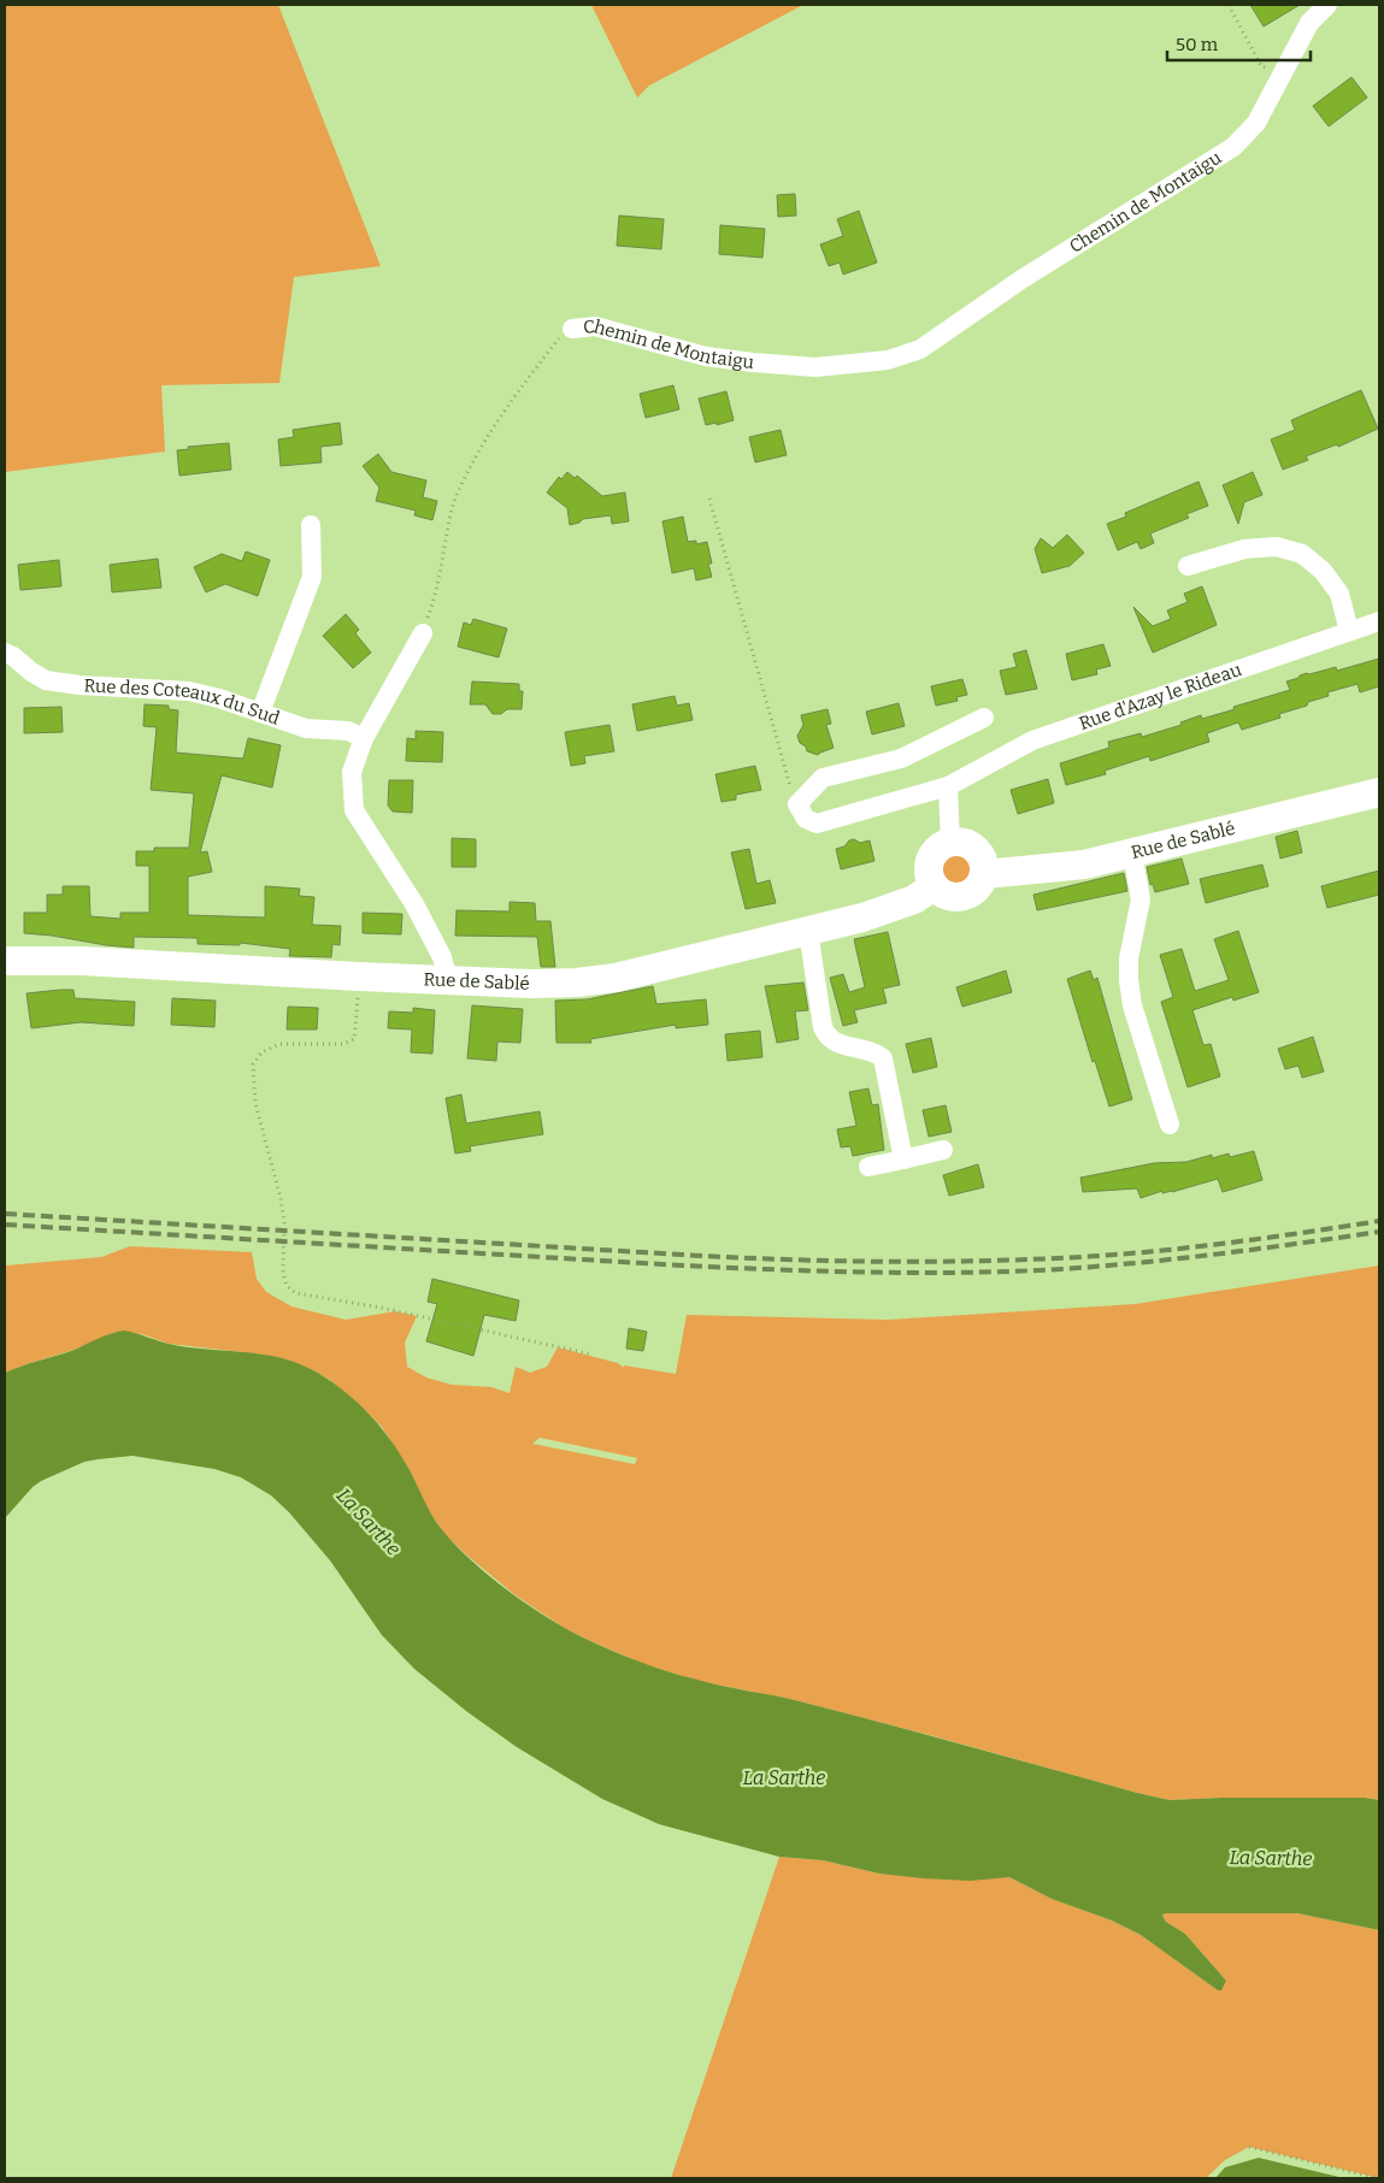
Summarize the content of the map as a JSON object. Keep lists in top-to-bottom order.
{
  "streets": {
    "main road": ["Rue de Sablé"],
    "street": ["Chemin de Montaigu", "Rue d'Azay le Rideau", "Rue des Coteaux du Sud"]
  },
  "water": ["La Sarthe"],
  "scale_bar": "50 m"
}
